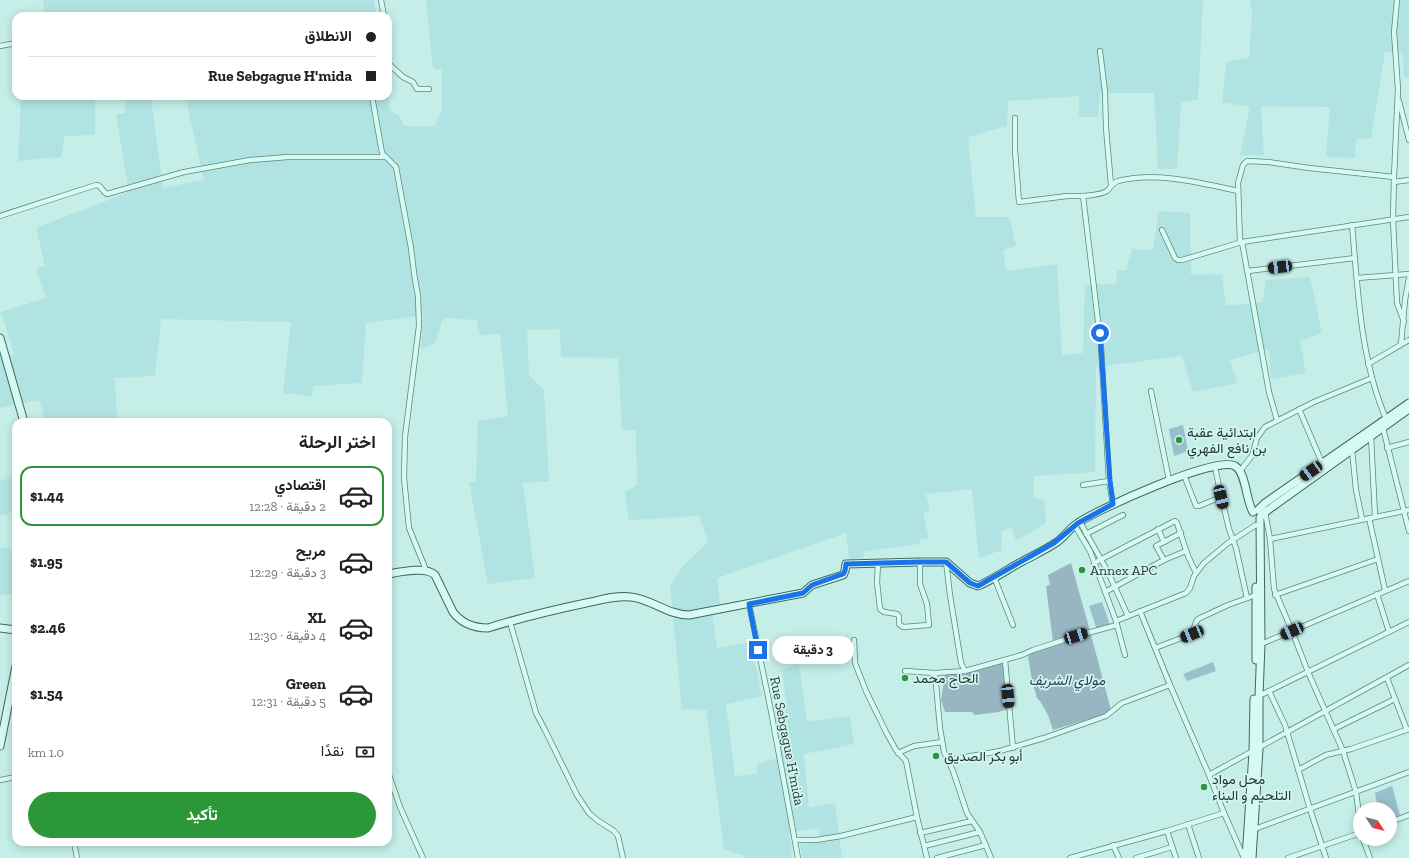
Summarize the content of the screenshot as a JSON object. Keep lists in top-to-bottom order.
{
  "streets": {
    "street": ["Rue Sebgague H'mida"]
  },
  "parks": ["مولاي الشريف"],
  "places": [
    "ابتدائية عقبة بن نافع الفهري",
    "Annex APC",
    "الحاج محمد",
    "أبو بكر الصديق",
    "محل مواد التلحيم و البناء"
  ],
  "north": "bottom right",
  "page": {
    "banner": ["الانطلاق", "Rue Sebgague H'mida"],
    "heading": "اختر الرحلة",
    "list": [
      {
        "name": "اقتصادي",
        "note": "2 دقيقة · 12:28",
        "value": "$1.44"
      },
      {
        "name": "مريح",
        "note": "3 دقيقة · 12:29",
        "value": "$1.95"
      },
      {
        "name": "XL",
        "note": "4 دقيقة · 12:30",
        "value": "$2.46"
      },
      {
        "name": "Green",
        "note": "5 دقيقة · 12:31",
        "value": "$1.54"
      }
    ],
    "bubble": "3 دقيقة",
    "pay": ["نقدًا", "1.0 km"],
    "buttons": "تأكيد"
  }
}
